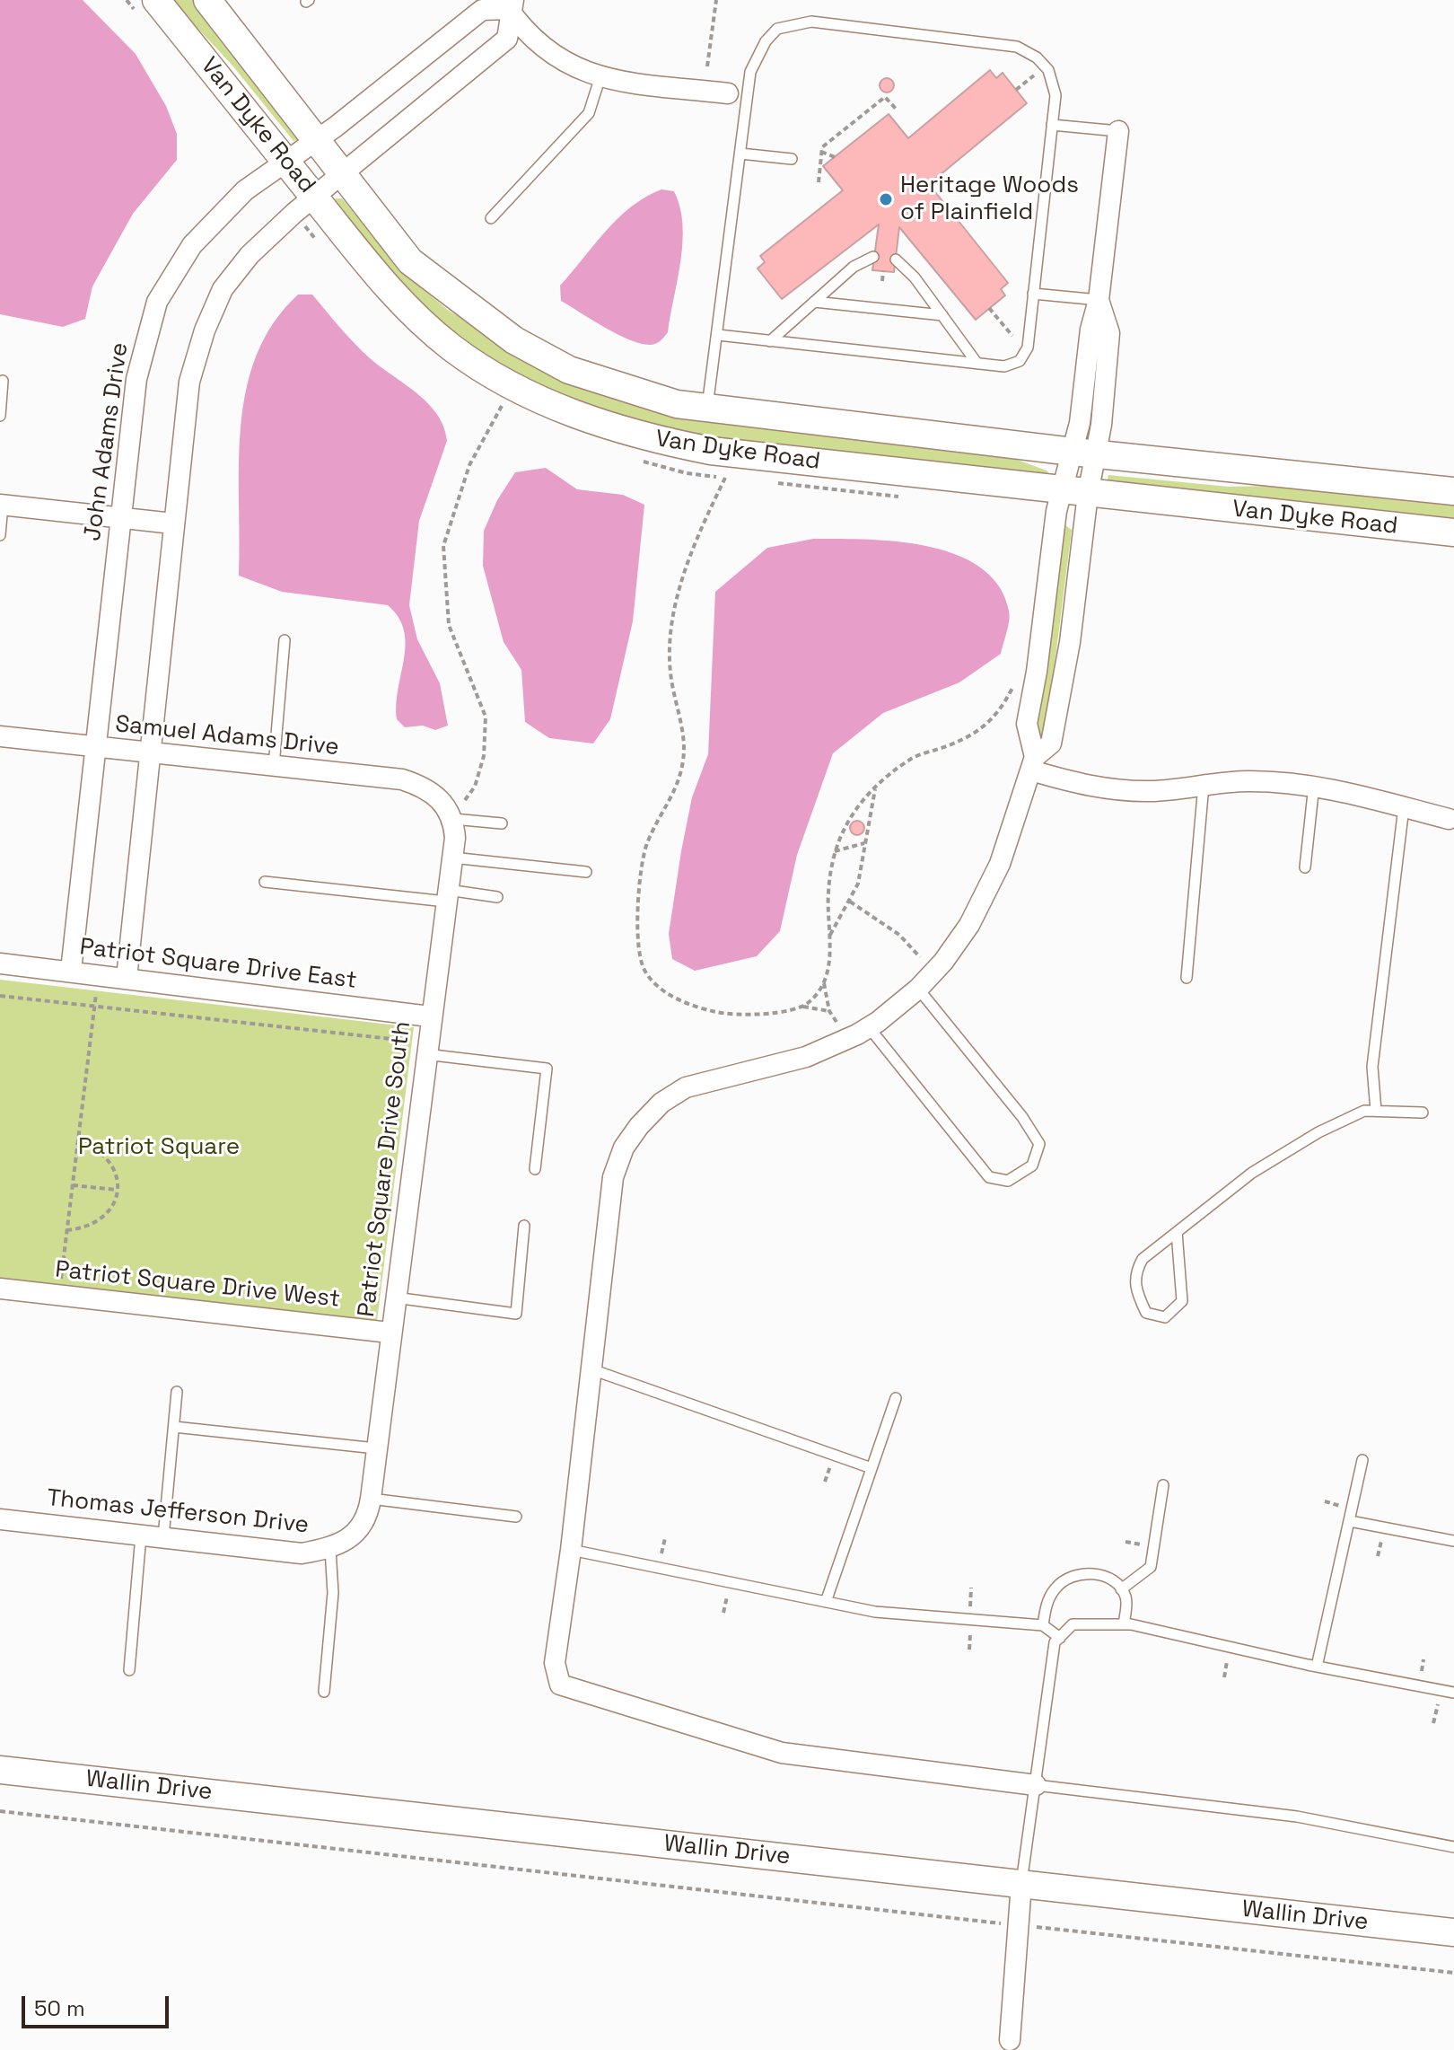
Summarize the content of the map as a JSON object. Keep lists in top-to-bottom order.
{
  "streets": {
    "street": [
      "Van Dyke Road",
      "John Adams Drive",
      "Samuel Adams Drive",
      "Patriot Square Drive East",
      "Patriot Square Drive South",
      "Patriot Square Drive West",
      "Thomas Jefferson Drive",
      "Wallin Drive"
    ]
  },
  "crossings": [
    ["Van Dyke Road", "John Adams Drive"],
    ["John Adams Drive", "Samuel Adams Drive"],
    ["John Adams Drive", "Patriot Square Drive East"],
    ["Samuel Adams Drive", "Patriot Square Drive South"],
    ["Patriot Square Drive East", "Patriot Square Drive South"],
    ["Patriot Square Drive South", "Patriot Square Drive West"],
    ["Patriot Square Drive South", "Thomas Jefferson Drive"]
  ],
  "parks": ["Patriot Square"],
  "places": ["Heritage Woods of Plainfield"],
  "scale_bar": "50 m"
}
